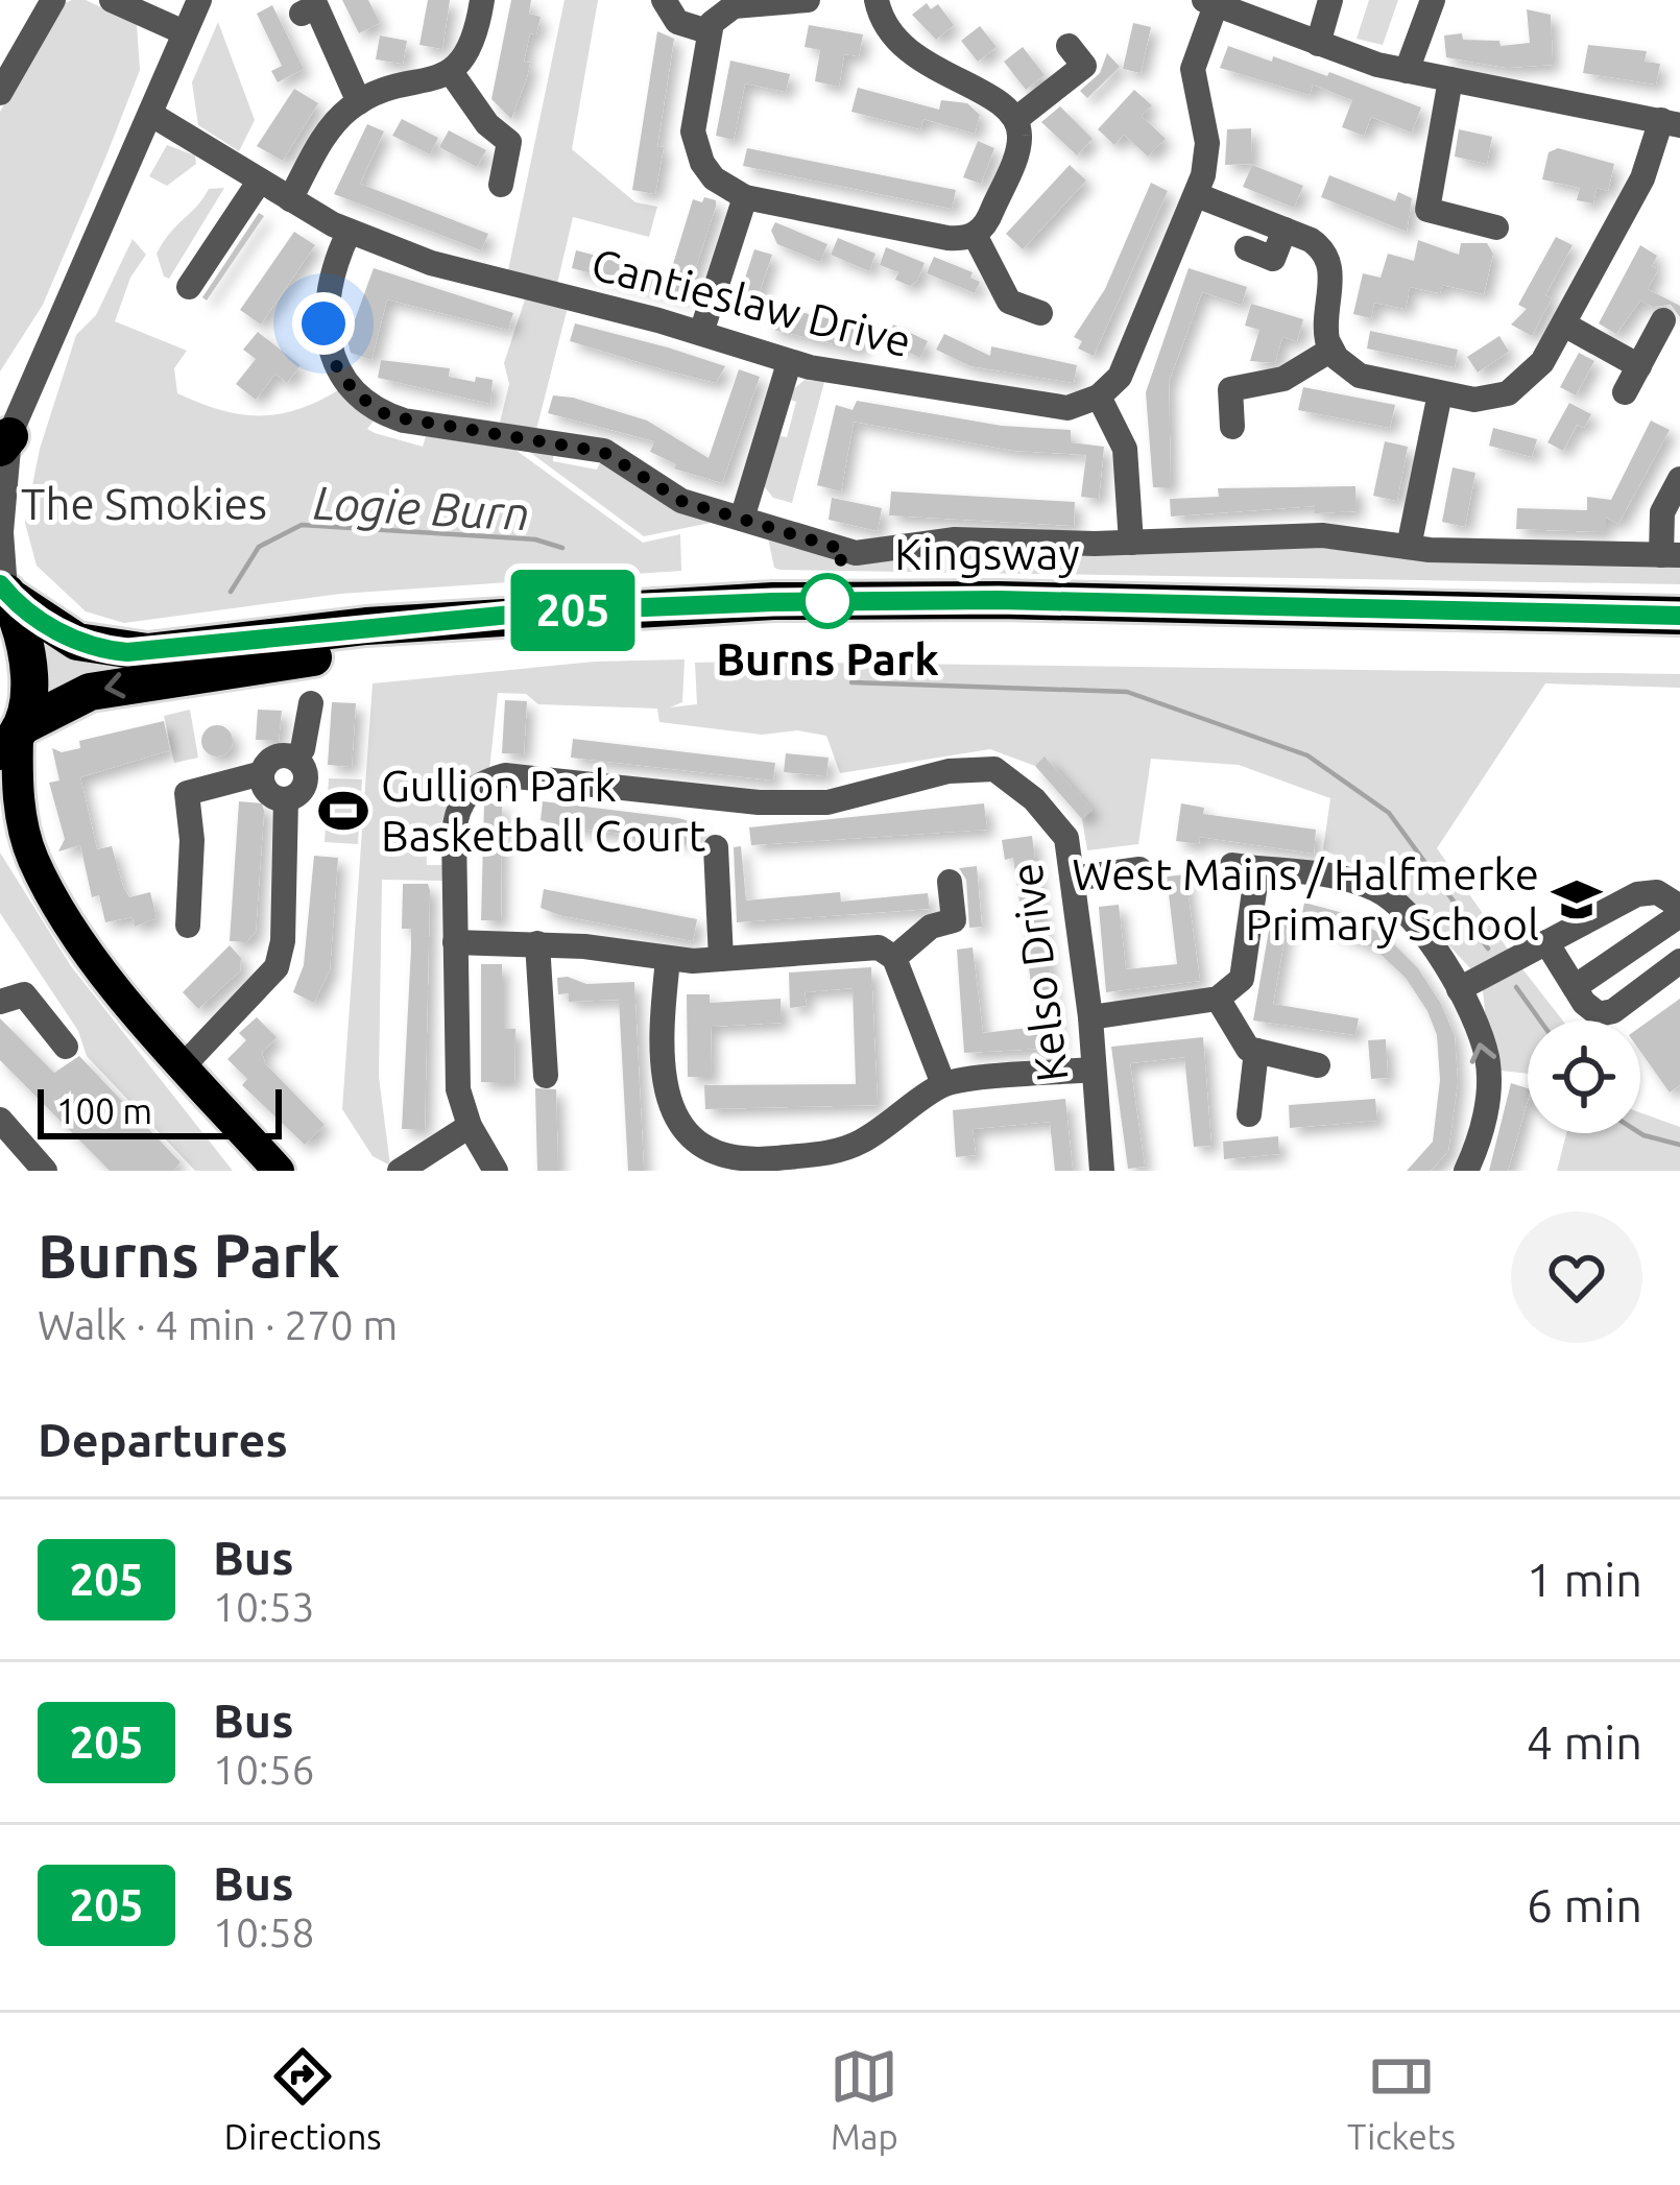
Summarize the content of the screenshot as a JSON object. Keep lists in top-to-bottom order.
{
  "streets": {
    "highway": ["Kingsway"],
    "street": ["Cantieslaw Drive", "Kelso Drive"]
  },
  "water": ["Logie Burn"],
  "parks": ["The Smokies"],
  "places": {
    "other": ["Burns Park"],
    "sports": ["Gullion Park Basketball Court"],
    "school or university": ["West Mains / Halfmerke Primary School"]
  },
  "lines": ["bus line 205"],
  "scale_bar": "100 m",
  "page": {
    "on_map": "205",
    "scale": "100 m",
    "heading": [
      ["Burns Park", "Walk · 4 min · 270 m"],
      "Departures"
    ],
    "list": [
      {
        "mark": "205",
        "name": "Bus",
        "note": "10:53",
        "value": "1 min"
      },
      {
        "mark": "205",
        "name": "Bus",
        "note": "10:56",
        "value": "4 min"
      },
      {
        "mark": "205",
        "name": "Bus",
        "note": "10:58",
        "value": "6 min"
      }
    ],
    "tabs": ["Directions", "Map", "Tickets"]
  }
}
